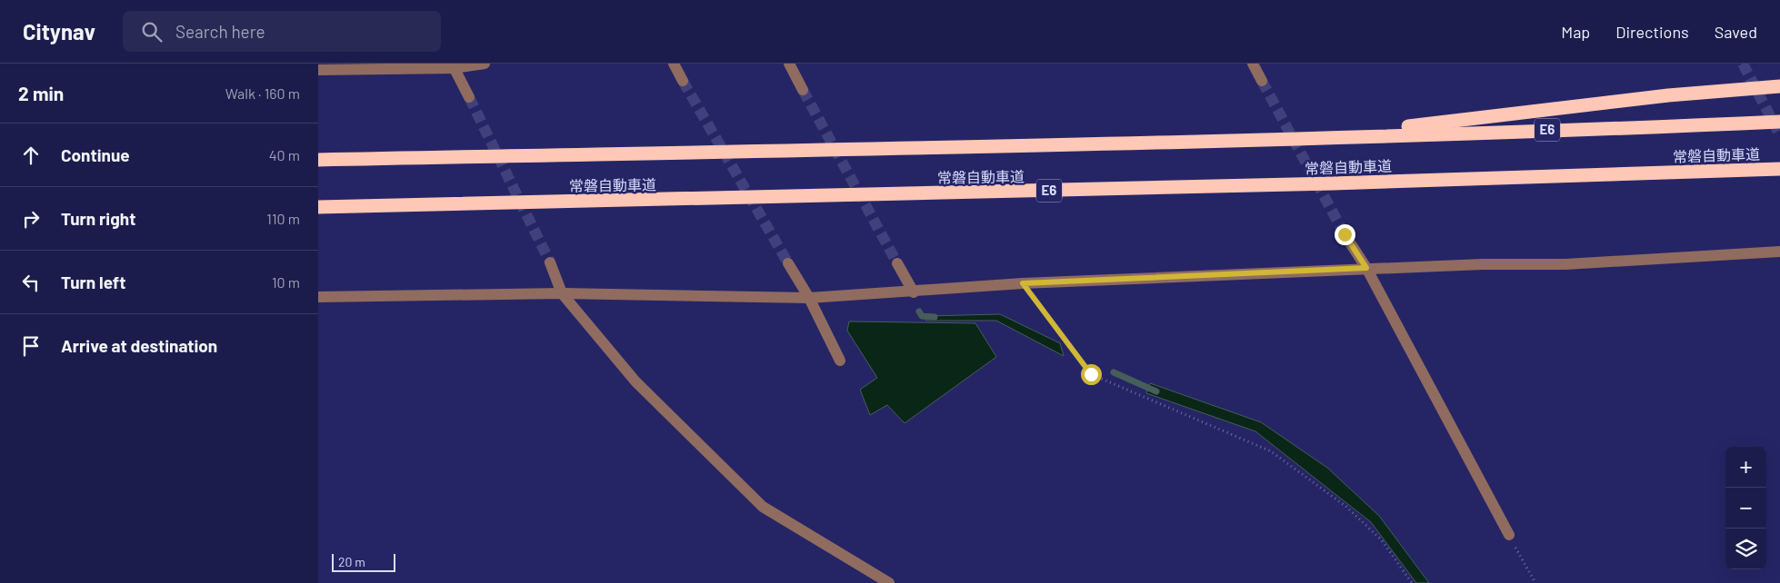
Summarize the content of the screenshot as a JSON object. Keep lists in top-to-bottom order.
{
  "streets": {
    "highway": ["E6", "常磐自動車道"]
  },
  "scale_bar": "20 m",
  "page": {
    "header": "Citynav",
    "search": "Search here",
    "nav": ["Map", "Directions", "Saved"],
    "heading": ["2 min", "Walk · 160 m"],
    "list": [
      ["Continue", "40 m"],
      ["Turn right", "110 m"],
      ["Turn left", "10 m"],
      "Arrive at destination"
    ],
    "map_buttons": ["+", "−"],
    "scale": "20 m"
  }
}
